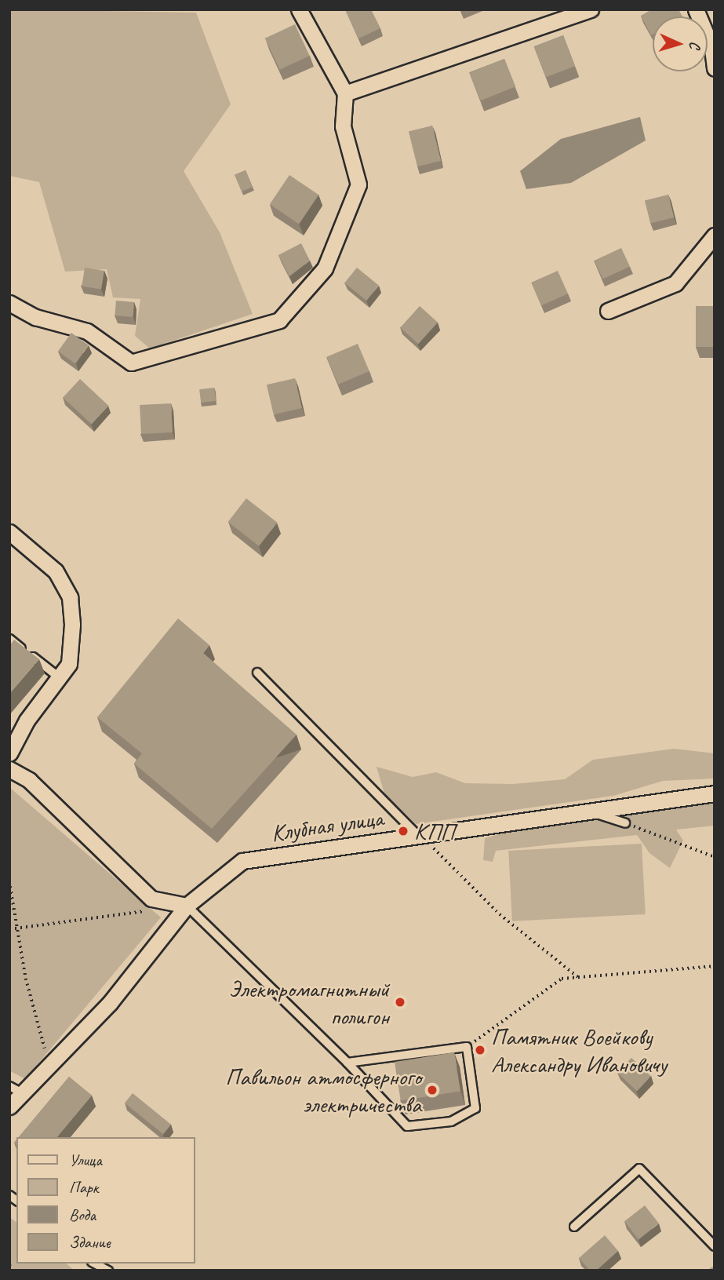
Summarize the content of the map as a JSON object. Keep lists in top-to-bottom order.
{
  "streets": {
    "street": ["Клубная улица"]
  },
  "places": [
    "КПП",
    "Электромагнитный полигон",
    "Памятник Воейкову Александру Ивановичу",
    "Павильон атмосферного электричества"
  ],
  "legend": [
    "Улица",
    "Парк",
    "Вода",
    "Здание"
  ],
  "north": "right"
}
